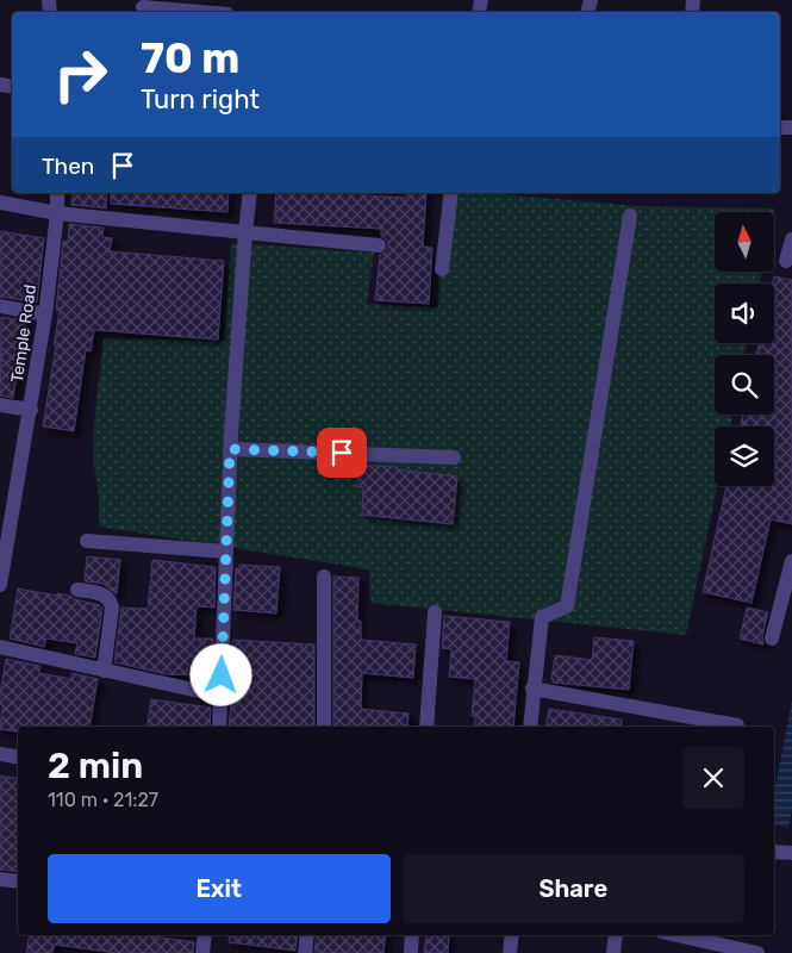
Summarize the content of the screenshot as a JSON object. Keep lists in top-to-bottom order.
{
  "streets": {
    "street": ["Temple Road"]
  },
  "north": "top",
  "page": {
    "turn": ["70 m", "Turn right"],
    "then": "Then",
    "heading": ["2 min", "110 m · 21:27"],
    "buttons": ["Exit", "Share"]
  }
}
